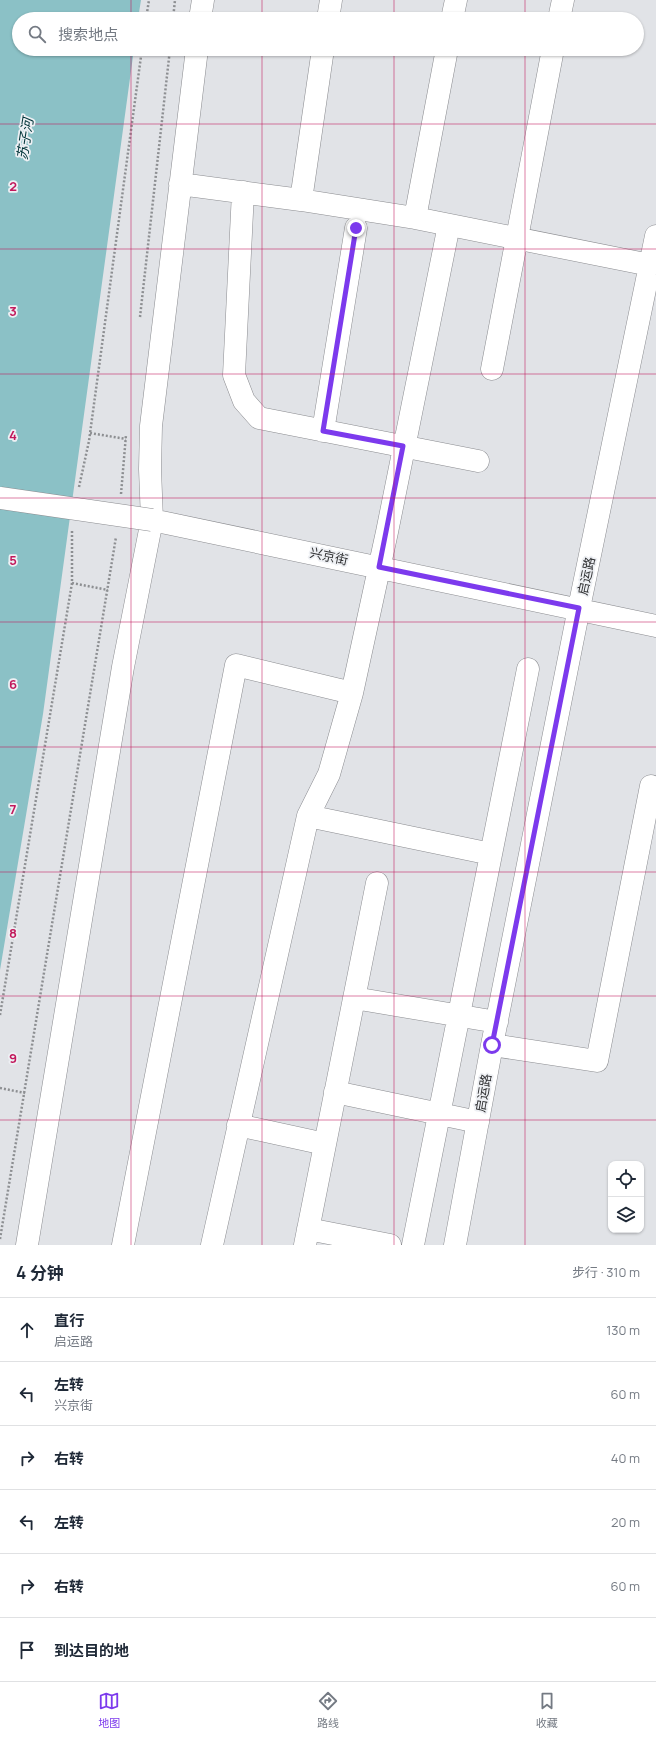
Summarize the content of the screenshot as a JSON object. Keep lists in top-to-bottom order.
{
  "streets": {
    "street": ["兴京街", "启运路"]
  },
  "crossings": [
    ["兴京街", "启运路"]
  ],
  "water": ["苏子河"],
  "page": {
    "search": "搜索地点",
    "heading": ["4 分钟", "步行 · 310 m"],
    "list": [
      ["直行", "启运路", "130 m"],
      ["左转", "兴京街", "60 m"],
      ["右转", "40 m"],
      ["左转", "20 m"],
      ["右转", "60 m"],
      "到达目的地"
    ],
    "nav": ["地图", "路线", "收藏"]
  },
  "grid": {
    "rows": [
      "2",
      "3",
      "4",
      "5",
      "6",
      "7",
      "8",
      "9"
    ]
  }
}
